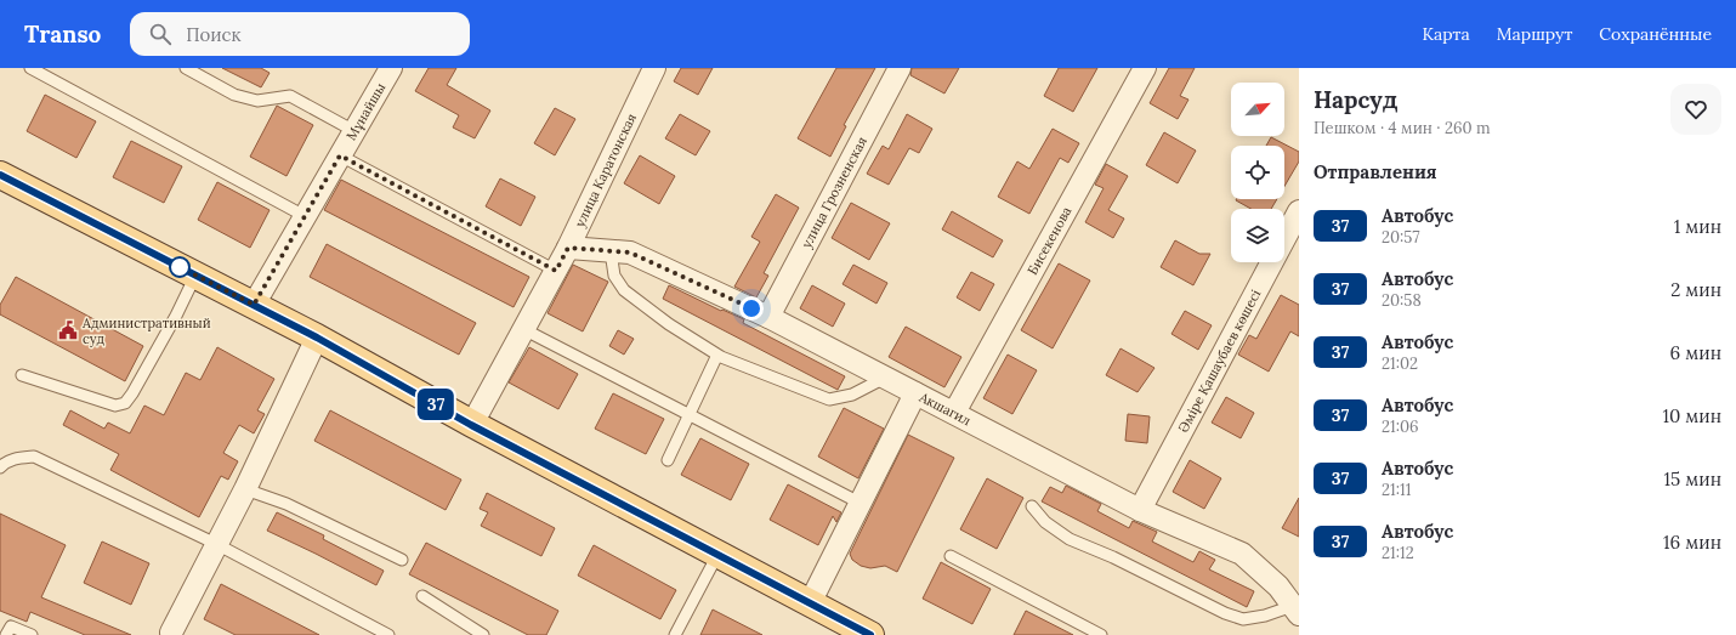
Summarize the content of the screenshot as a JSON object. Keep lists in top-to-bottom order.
{
  "streets": {
    "street": [
      "Мұнайшы",
      "улица Каратонская",
      "улица Грозненская",
      "Бисекенова",
      "Әміре Қашаубаев көшесі",
      "Акшагил"
    ]
  },
  "crossings": [
    ["улица Каратонская", "Акшагил"],
    ["улица Грозненская", "Акшагил"],
    ["Бисекенова", "Акшагил"],
    ["Әміре Қашаубаев көшесі", "Акшагил"]
  ],
  "places": {
    "public building": ["Административный суд"]
  },
  "lines": ["bus line 37"],
  "north": "top right",
  "page": {
    "header": "Transo",
    "search": "Поиск",
    "nav": ["Карта", "Маршрут", "Сохранённые"],
    "on_map": "37",
    "heading": [
      ["Нарсуд", "Пешком · 4 мин · 260 m"],
      "Отправления"
    ],
    "list": [
      {
        "mark": "37",
        "name": "Автобус",
        "note": "20:57",
        "value": "1 мин"
      },
      {
        "mark": "37",
        "name": "Автобус",
        "note": "20:58",
        "value": "2 мин"
      },
      {
        "mark": "37",
        "name": "Автобус",
        "note": "21:02",
        "value": "6 мин"
      },
      {
        "mark": "37",
        "name": "Автобус",
        "note": "21:06",
        "value": "10 мин"
      },
      {
        "mark": "37",
        "name": "Автобус",
        "note": "21:11",
        "value": "15 мин"
      },
      {
        "mark": "37",
        "name": "Автобус",
        "note": "21:12",
        "value": "16 мин"
      }
    ]
  }
}
